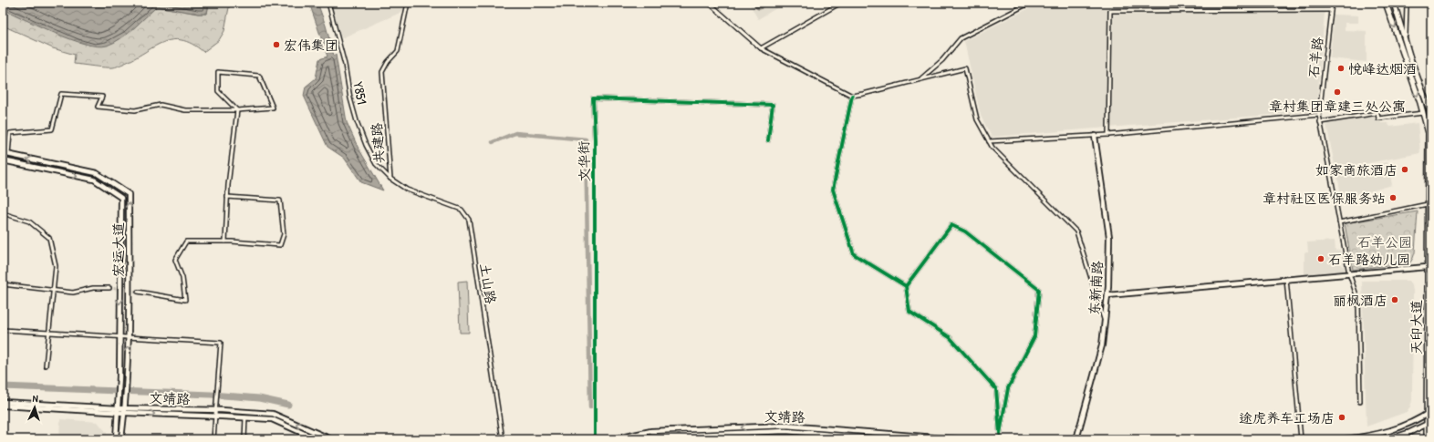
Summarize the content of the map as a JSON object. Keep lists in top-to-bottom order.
{
  "streets": {
    "main road": [
      "宏运大道",
      "东新南路",
      "天印大道",
      "文靖路"
    ],
    "street": [
      "石羊路",
      "Y851",
      "共建路",
      "文华街",
      "土山路"
    ]
  },
  "crossings": [
    ["Y851", "共建路"],
    ["Y851", "土山路"],
    ["共建路", "土山路"],
    ["宏运大道", "文靖路"]
  ],
  "parks": ["石羊公园"],
  "places": [
    "宏伟集团",
    "悦峰达烟酒",
    "章村集团章建三处公寓",
    "如家商旅酒店",
    "章村社区医保服务站",
    "石羊路幼儿园",
    "丽枫酒店",
    "途虎养车工场店"
  ],
  "north": "top"
}
